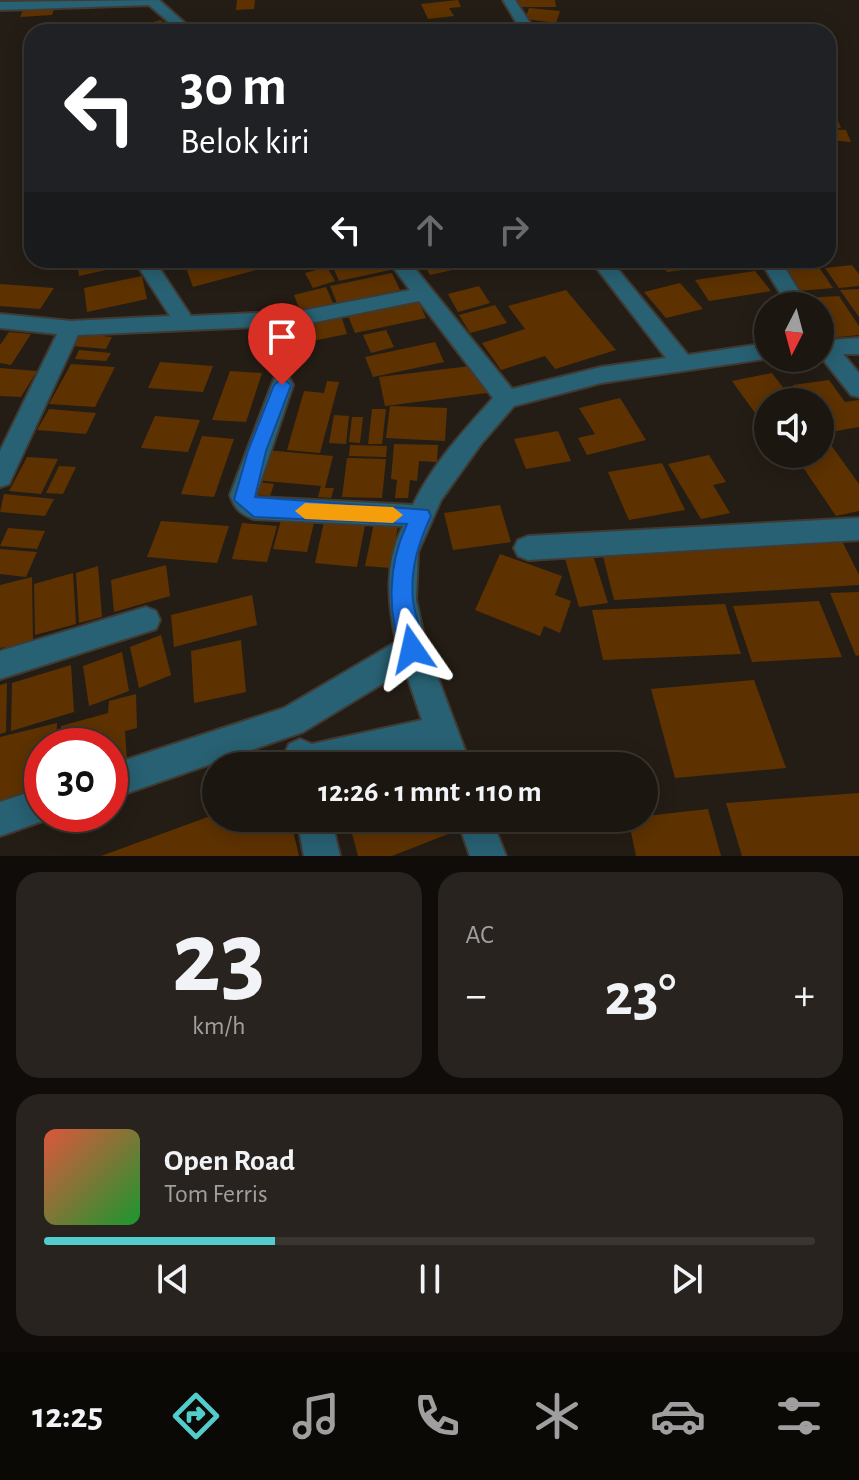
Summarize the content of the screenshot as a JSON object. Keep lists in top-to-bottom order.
{
  "north": "bottom",
  "page": {
    "turn": ["30 m", "Belok kiri"],
    "limit": "30",
    "trip": "12:26 · 1 mnt · 110 m",
    "tile": [
      ["23", "km/h"],
      "AC"
    ],
    "heat": ["−", "23°", "+"],
    "song": ["Open Road", "Tom Ferris"],
    "tabs": "12:25"
  }
}
